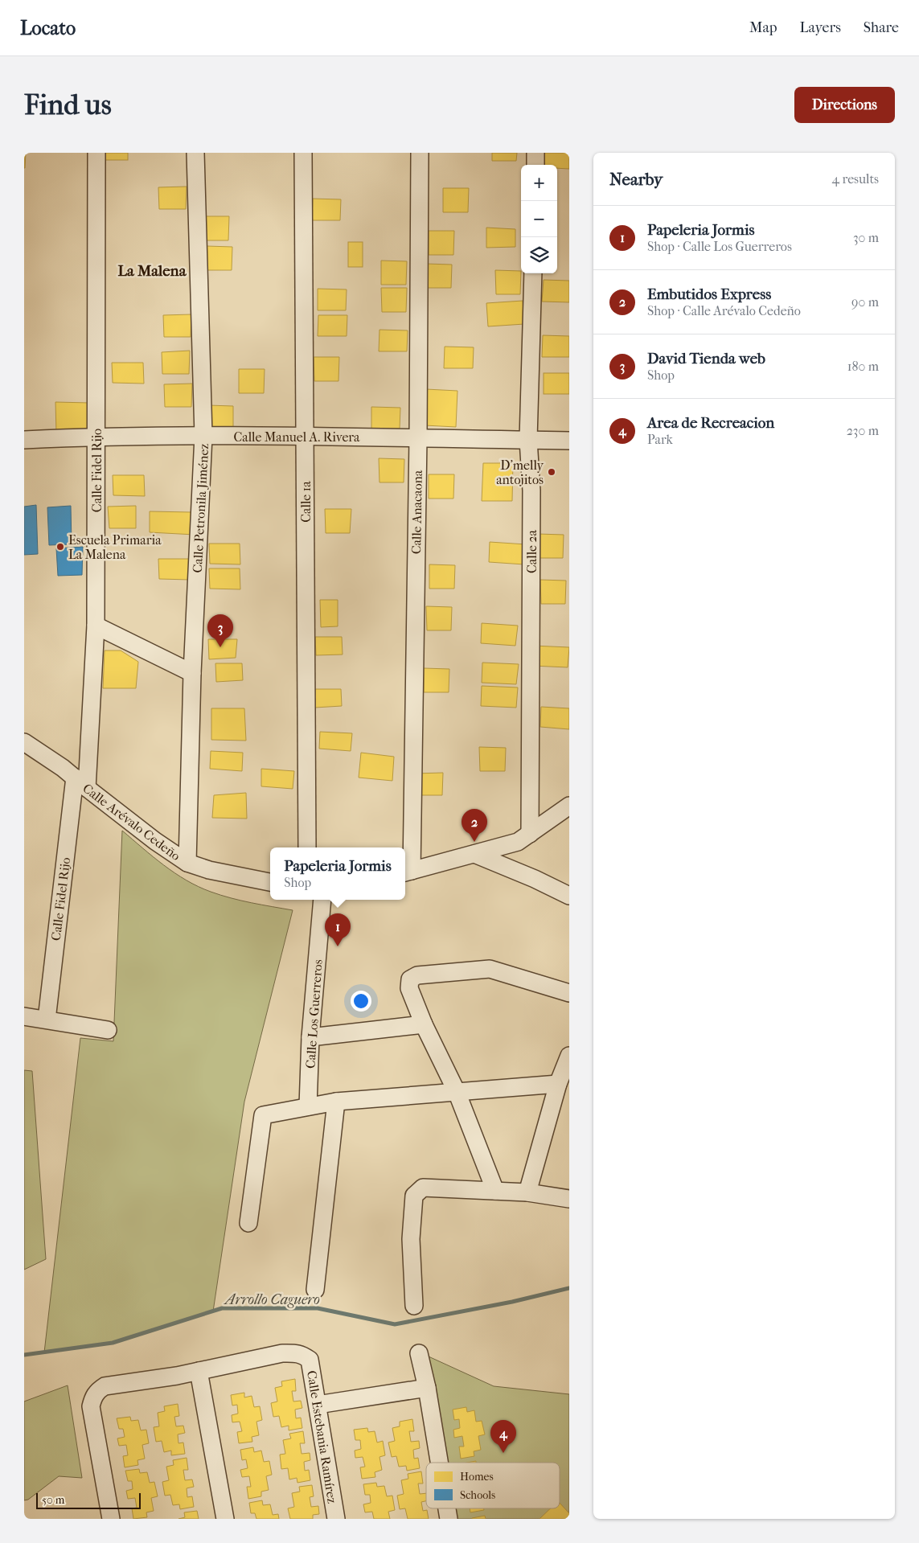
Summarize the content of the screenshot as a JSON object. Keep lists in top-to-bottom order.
{
  "streets": {
    "street": [
      "Calle Manuel A. Rivera",
      "Calle Fidel Rijo",
      "Calle 1a",
      "Calle Petronila Jiménez",
      "Calle Anacaona",
      "Calle 2a",
      "Calle Arévalo Cedeño",
      "Calle Los Guerreros",
      "Calle Estebania Ramírez"
    ]
  },
  "crossings": [
    ["Calle Manuel A. Rivera", "Calle Fidel Rijo"],
    ["Calle Manuel A. Rivera", "Calle 1a"],
    ["Calle Manuel A. Rivera", "Calle Petronila Jiménez"],
    ["Calle Manuel A. Rivera", "Calle Anacaona"],
    ["Calle Manuel A. Rivera", "Calle 2a"],
    ["Calle Fidel Rijo", "Calle Arévalo Cedeño"],
    ["Calle Petronila Jiménez", "Calle Arévalo Cedeño"]
  ],
  "districts": ["La Malena"],
  "water": ["Arrollo Caguero"],
  "places": ["D’melly antojitos", "Escuela Primaria La Malena"],
  "legend": ["Homes", "Schools"],
  "scale_bar": "50 m",
  "page": {
    "header": "Locato",
    "nav": ["Map", "Layers", "Share"],
    "buttons": "Directions",
    "title": "Find us",
    "heading": ["Nearby", "4 results"],
    "map_buttons": ["+", "−"],
    "list": [
      {
        "mark": "1",
        "name": "Papeleria Jormis",
        "note": "Shop · Calle Los Guerreros",
        "value": "30 m"
      },
      {
        "mark": "2",
        "name": "Embutidos Express",
        "note": "Shop · Calle Arévalo Cedeño",
        "value": "90 m"
      },
      {
        "mark": "3",
        "name": "David Tienda web",
        "note": "Shop",
        "value": "180 m"
      },
      {
        "mark": "4",
        "name": "Area de Recreacion",
        "note": "Park",
        "value": "230 m"
      }
    ],
    "pins": [
      "3",
      "2",
      "1",
      "4"
    ],
    "popup": ["Papeleria Jormis", "Shop"],
    "scale": "50 m"
  }
}
